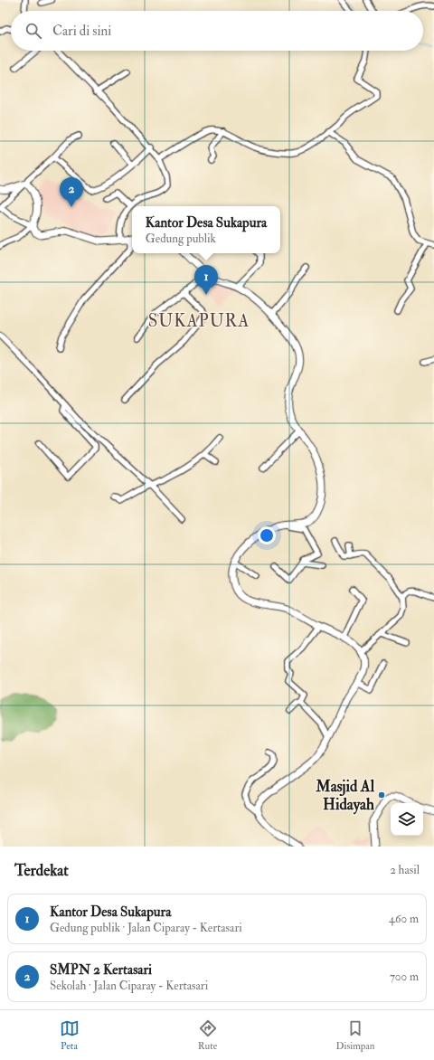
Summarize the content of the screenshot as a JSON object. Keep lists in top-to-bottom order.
{
  "districts": ["SUKAPURA"],
  "places": ["Masjid Al Hidayah"],
  "page": {
    "search": "Cari di sini",
    "pins": ["2", "1"],
    "popup": ["Kantor Desa Sukapura", "Gedung publik"],
    "heading": ["Terdekat", "2 hasil"],
    "list": [
      {
        "mark": "1",
        "name": "Kantor Desa Sukapura",
        "note": "Gedung publik · Jalan Ciparay - Kertasari",
        "value": "460 m"
      },
      {
        "mark": "2",
        "name": "SMPN 2 Kertasari",
        "note": "Sekolah · Jalan Ciparay - Kertasari",
        "value": "700 m"
      }
    ],
    "nav": ["Peta", "Rute", "Disimpan"]
  }
}
